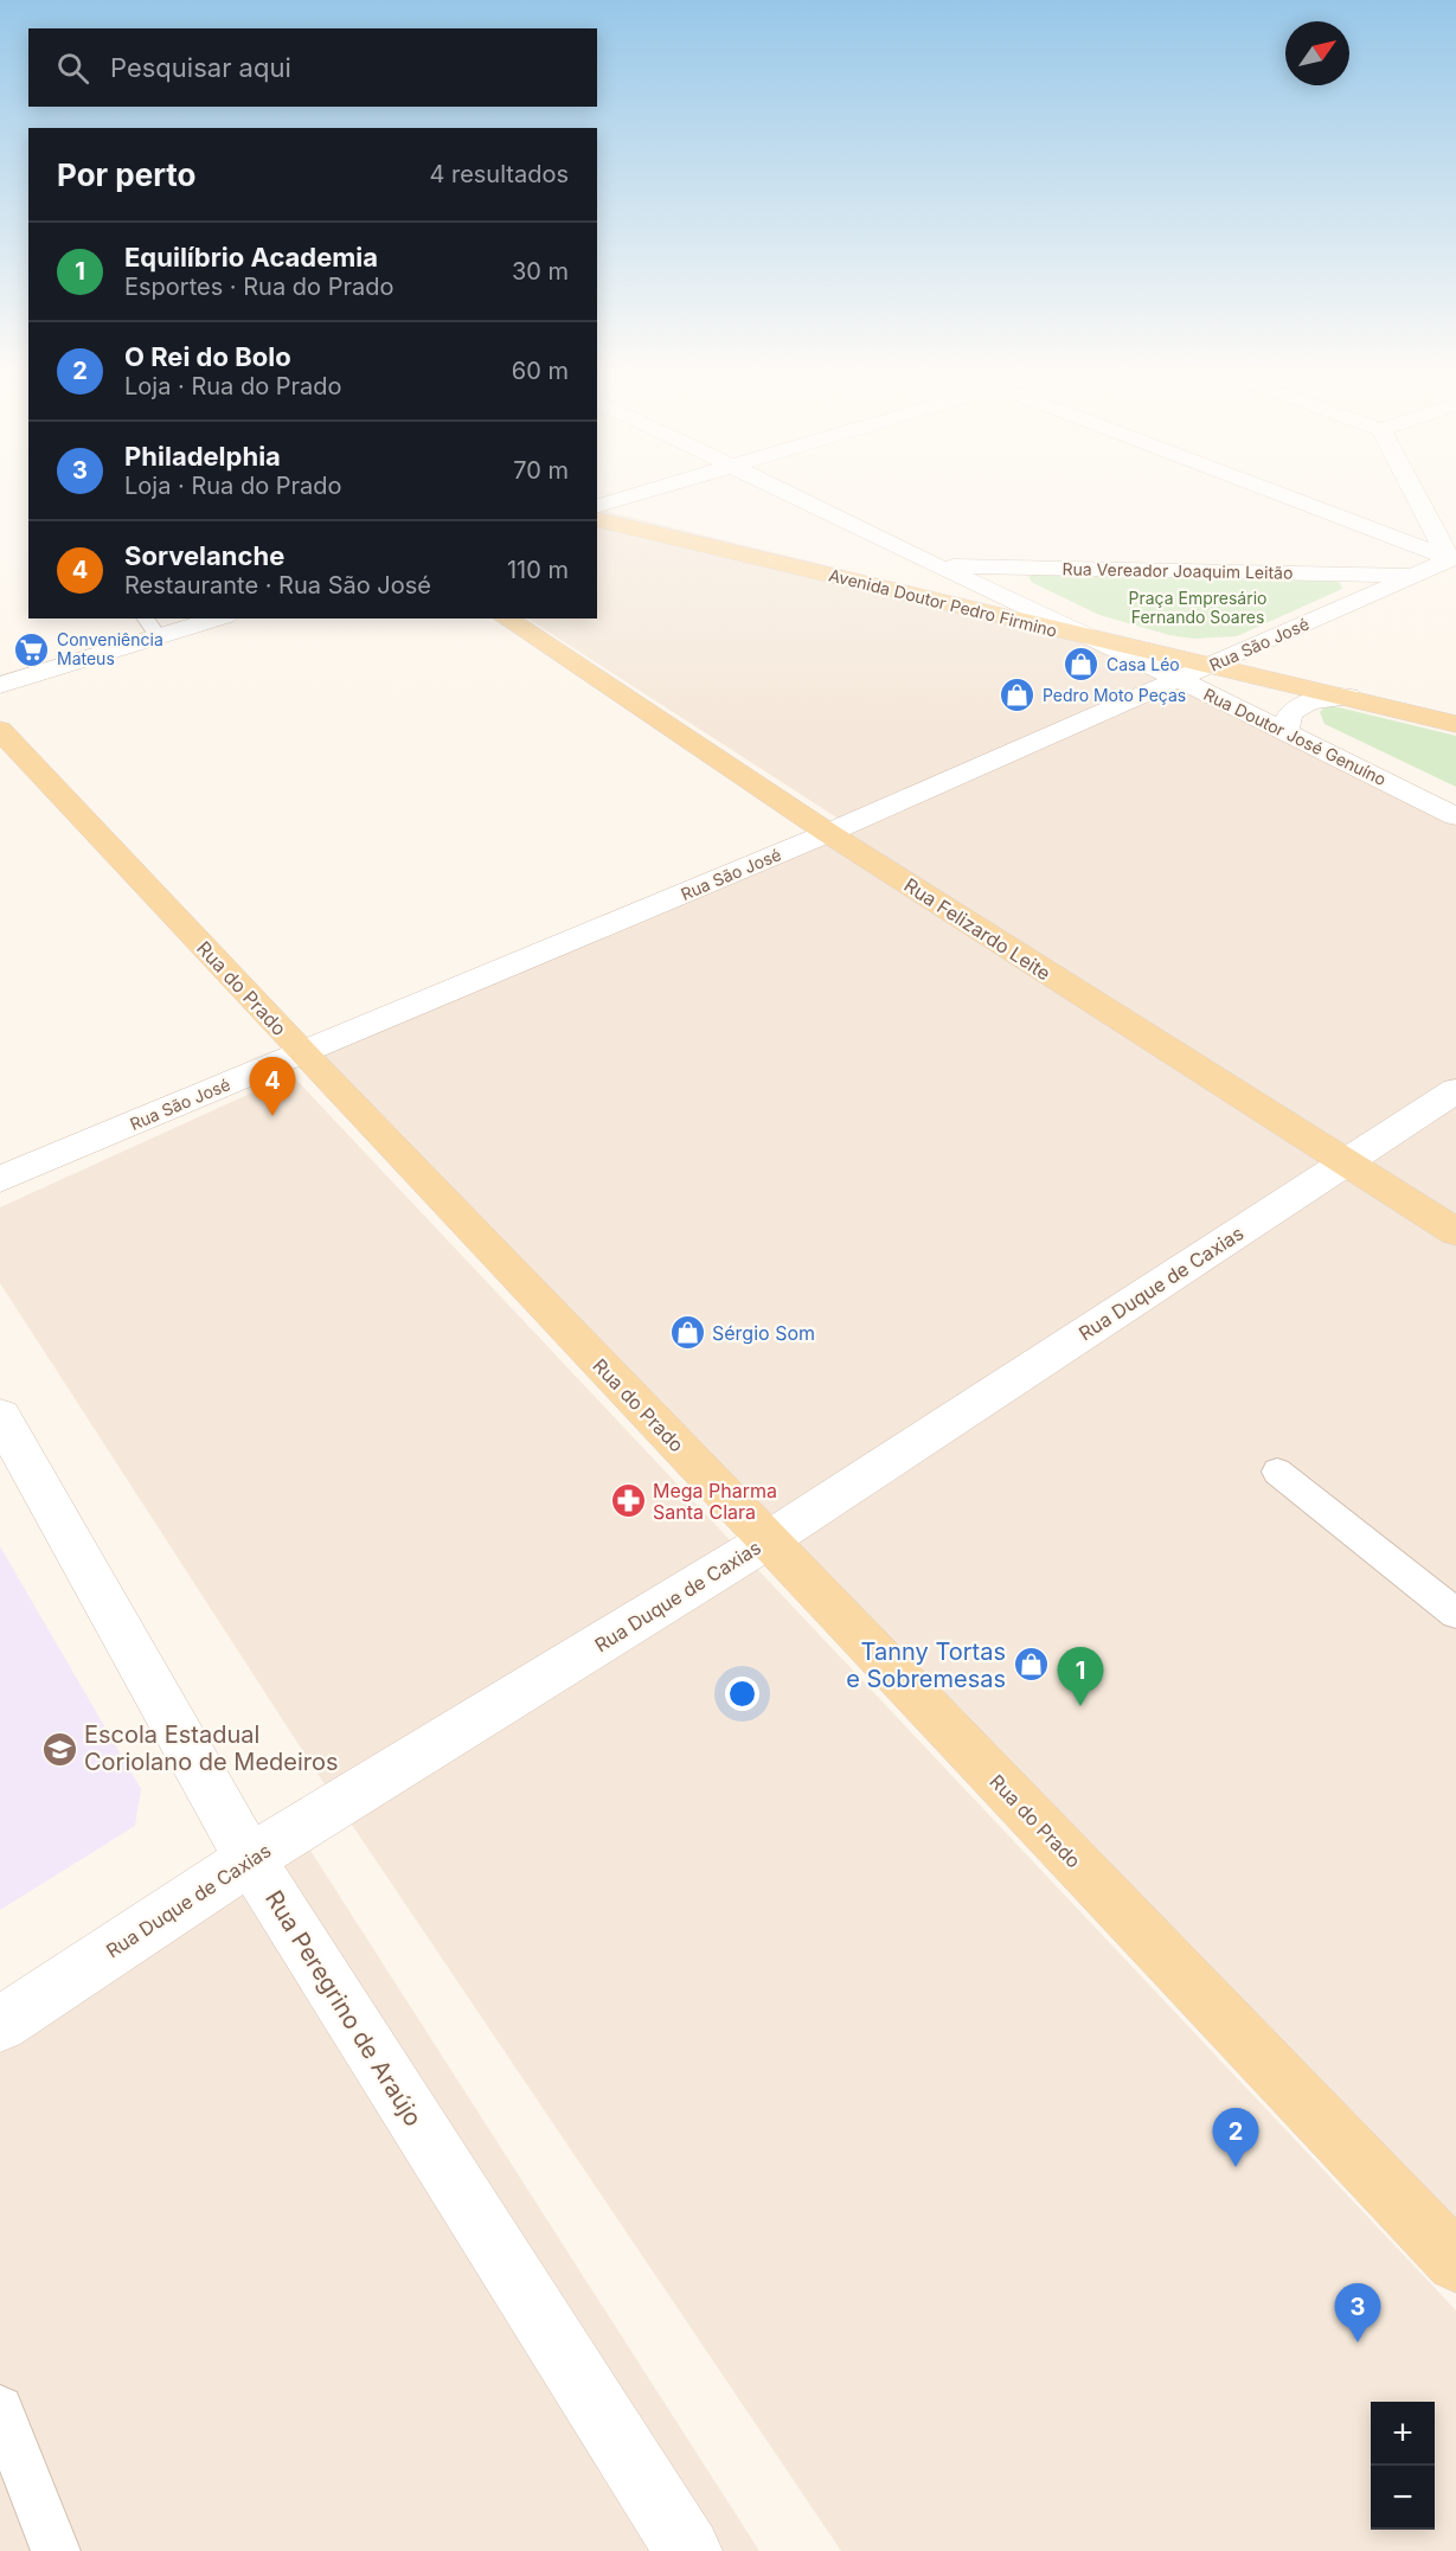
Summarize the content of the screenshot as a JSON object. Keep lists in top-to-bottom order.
{
  "streets": {
    "main road": ["Avenida Doutor Pedro Firmino", "Rua Felizardo Leite", "Rua do Prado"],
    "street": [
      "Rua Vereador Joaquim Leitão",
      "Rua São José",
      "Rua Doutor José Genuíno",
      "Rua Duque de Caxias",
      "Rua Peregrino de Araújo"
    ]
  },
  "crossings": [
    ["Rua Vereador Joaquim Leitão", "Rua São José"],
    ["Rua Vereador Joaquim Leitão", "Rua Doutor José Genuíno"],
    ["Avenida Doutor Pedro Firmino", "Rua São José"],
    ["Avenida Doutor Pedro Firmino", "Rua Doutor José Genuíno"],
    ["Rua São José", "Rua Doutor José Genuíno"],
    ["Rua São José", "Rua Felizardo Leite"],
    ["Rua São José", "Rua do Prado"],
    ["Rua Felizardo Leite", "Rua Duque de Caxias"],
    ["Rua do Prado", "Rua Duque de Caxias"],
    ["Rua Duque de Caxias", "Rua Peregrino de Araújo"]
  ],
  "parks": ["Praça Empresário Fernando Soares"],
  "places": {
    "supermarket": ["Conveniência Mateus"],
    "shop": [
      "Casa Léo",
      "Pedro Moto Peças",
      "Sérgio Som",
      "Tanny Tortas e Sobremesas"
    ],
    "pharmacy": ["Mega Pharma Santa Clara"],
    "school or university": ["Escola Estadual Coriolano de Medeiros"]
  },
  "north": "top right",
  "page": {
    "search": "Pesquisar aqui",
    "heading": ["Por perto", "4 resultados"],
    "list": [
      {
        "mark": "1",
        "name": "Equilíbrio Academia",
        "note": "Esportes · Rua do Prado",
        "value": "30 m"
      },
      {
        "mark": "2",
        "name": "O Rei do Bolo",
        "note": "Loja · Rua do Prado",
        "value": "60 m"
      },
      {
        "mark": "3",
        "name": "Philadelphia",
        "note": "Loja · Rua do Prado",
        "value": "70 m"
      },
      {
        "mark": "4",
        "name": "Sorvelanche",
        "note": "Restaurante · Rua São José",
        "value": "110 m"
      }
    ],
    "pins": [
      "4",
      "1",
      "2",
      "3"
    ],
    "map_buttons": ["+", "−"]
  }
}
